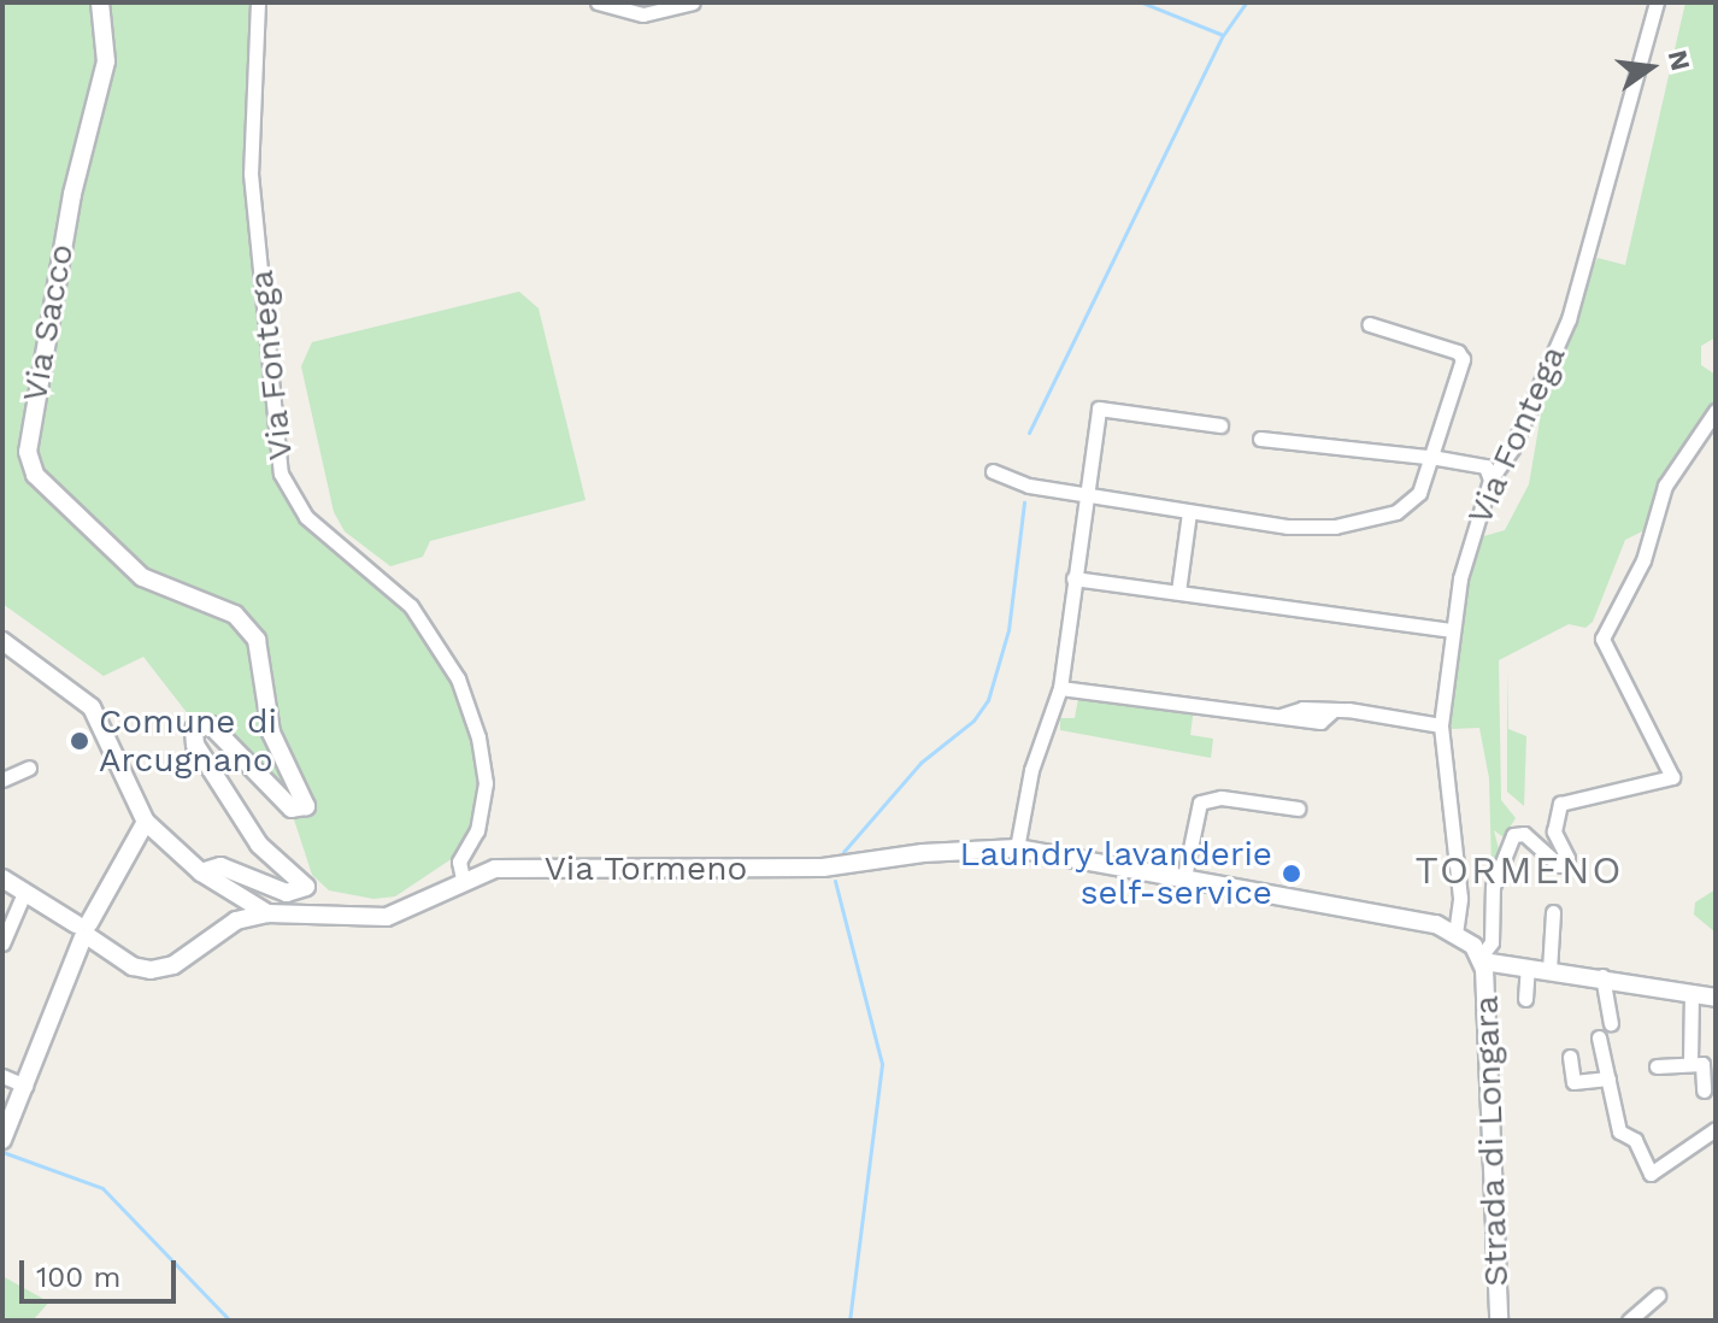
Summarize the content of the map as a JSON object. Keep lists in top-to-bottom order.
{
  "streets": {
    "main road": ["Via Sacco", "Via Tormeno", "Strada di Longara"],
    "street": ["Via Fontega"]
  },
  "crossings": [
    ["Via Sacco", "Via Tormeno"],
    ["Via Fontega", "Via Tormeno"],
    ["Via Tormeno", "Strada di Longara"]
  ],
  "districts": ["TORMENO"],
  "places": ["Comune di Arcugnano", "Laundry lavanderie self-service"],
  "scale_bar": "100 m",
  "north": "right"
}
